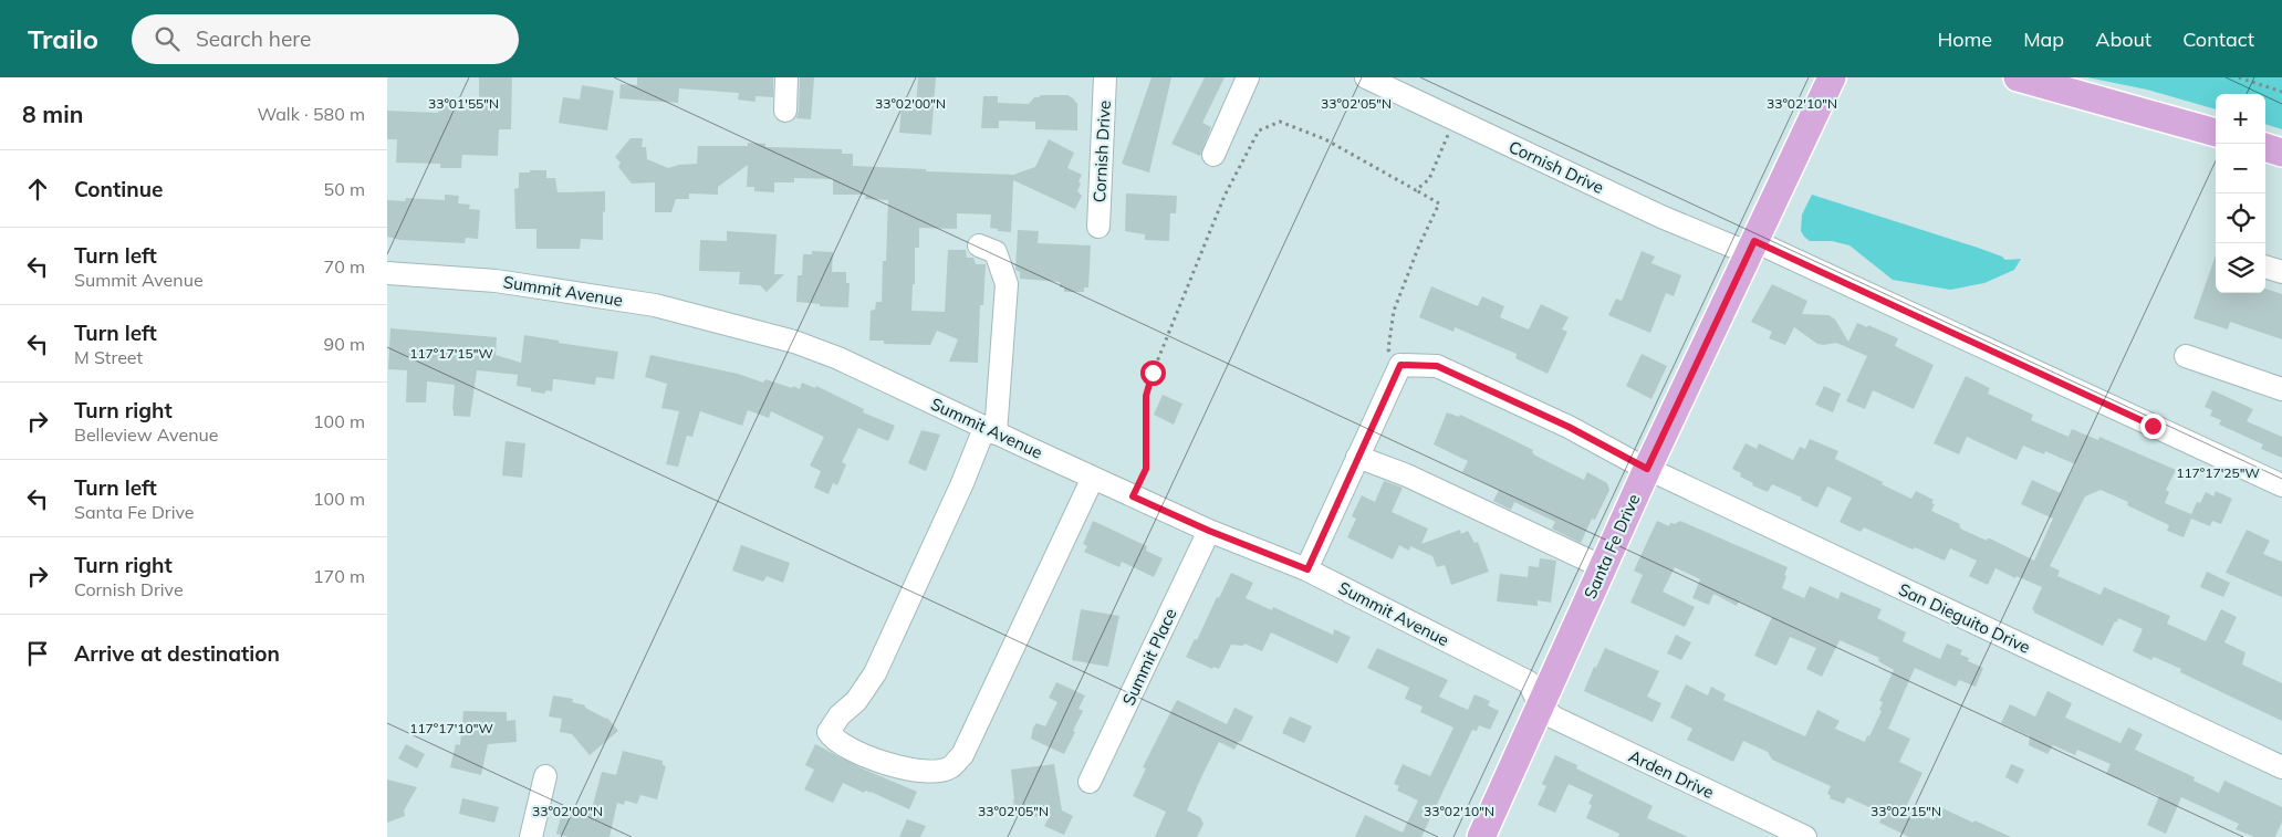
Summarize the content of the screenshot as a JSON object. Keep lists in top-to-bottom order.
{
  "streets": {
    "main road": ["Santa Fe Drive"],
    "street": [
      "Cornish Drive",
      "Summit Avenue",
      "San Dieguito Drive",
      "Summit Place",
      "Arden Drive"
    ]
  },
  "crossings": [
    ["Cornish Drive", "Santa Fe Drive"],
    ["Summit Avenue", "Santa Fe Drive"],
    ["Summit Avenue", "Summit Place"],
    ["Summit Avenue", "Arden Drive"],
    ["Santa Fe Drive", "San Dieguito Drive"],
    ["Santa Fe Drive", "Arden Drive"]
  ],
  "page": {
    "header": "Trailo",
    "search": "Search here",
    "nav": [
      "Home",
      "Map",
      "About",
      "Contact"
    ],
    "heading": ["8 min", "Walk · 580 m"],
    "map_buttons": ["+", "−"],
    "list": [
      ["Continue", "50 m"],
      ["Turn left", "Summit Avenue", "70 m"],
      ["Turn left", "M Street", "90 m"],
      ["Turn right", "Belleview Avenue", "100 m"],
      ["Turn left", "Santa Fe Drive", "100 m"],
      ["Turn right", "Cornish Drive", "170 m"],
      "Arrive at destination"
    ]
  },
  "coordinates": [
    "33°01'55\"N",
    "33°02'00\"N",
    "33°02'05\"N",
    "33°02'10\"N",
    "117°17'15\"W",
    "117°17'25\"W",
    "117°17'10\"W",
    "33°02'15\"N"
  ]
}
